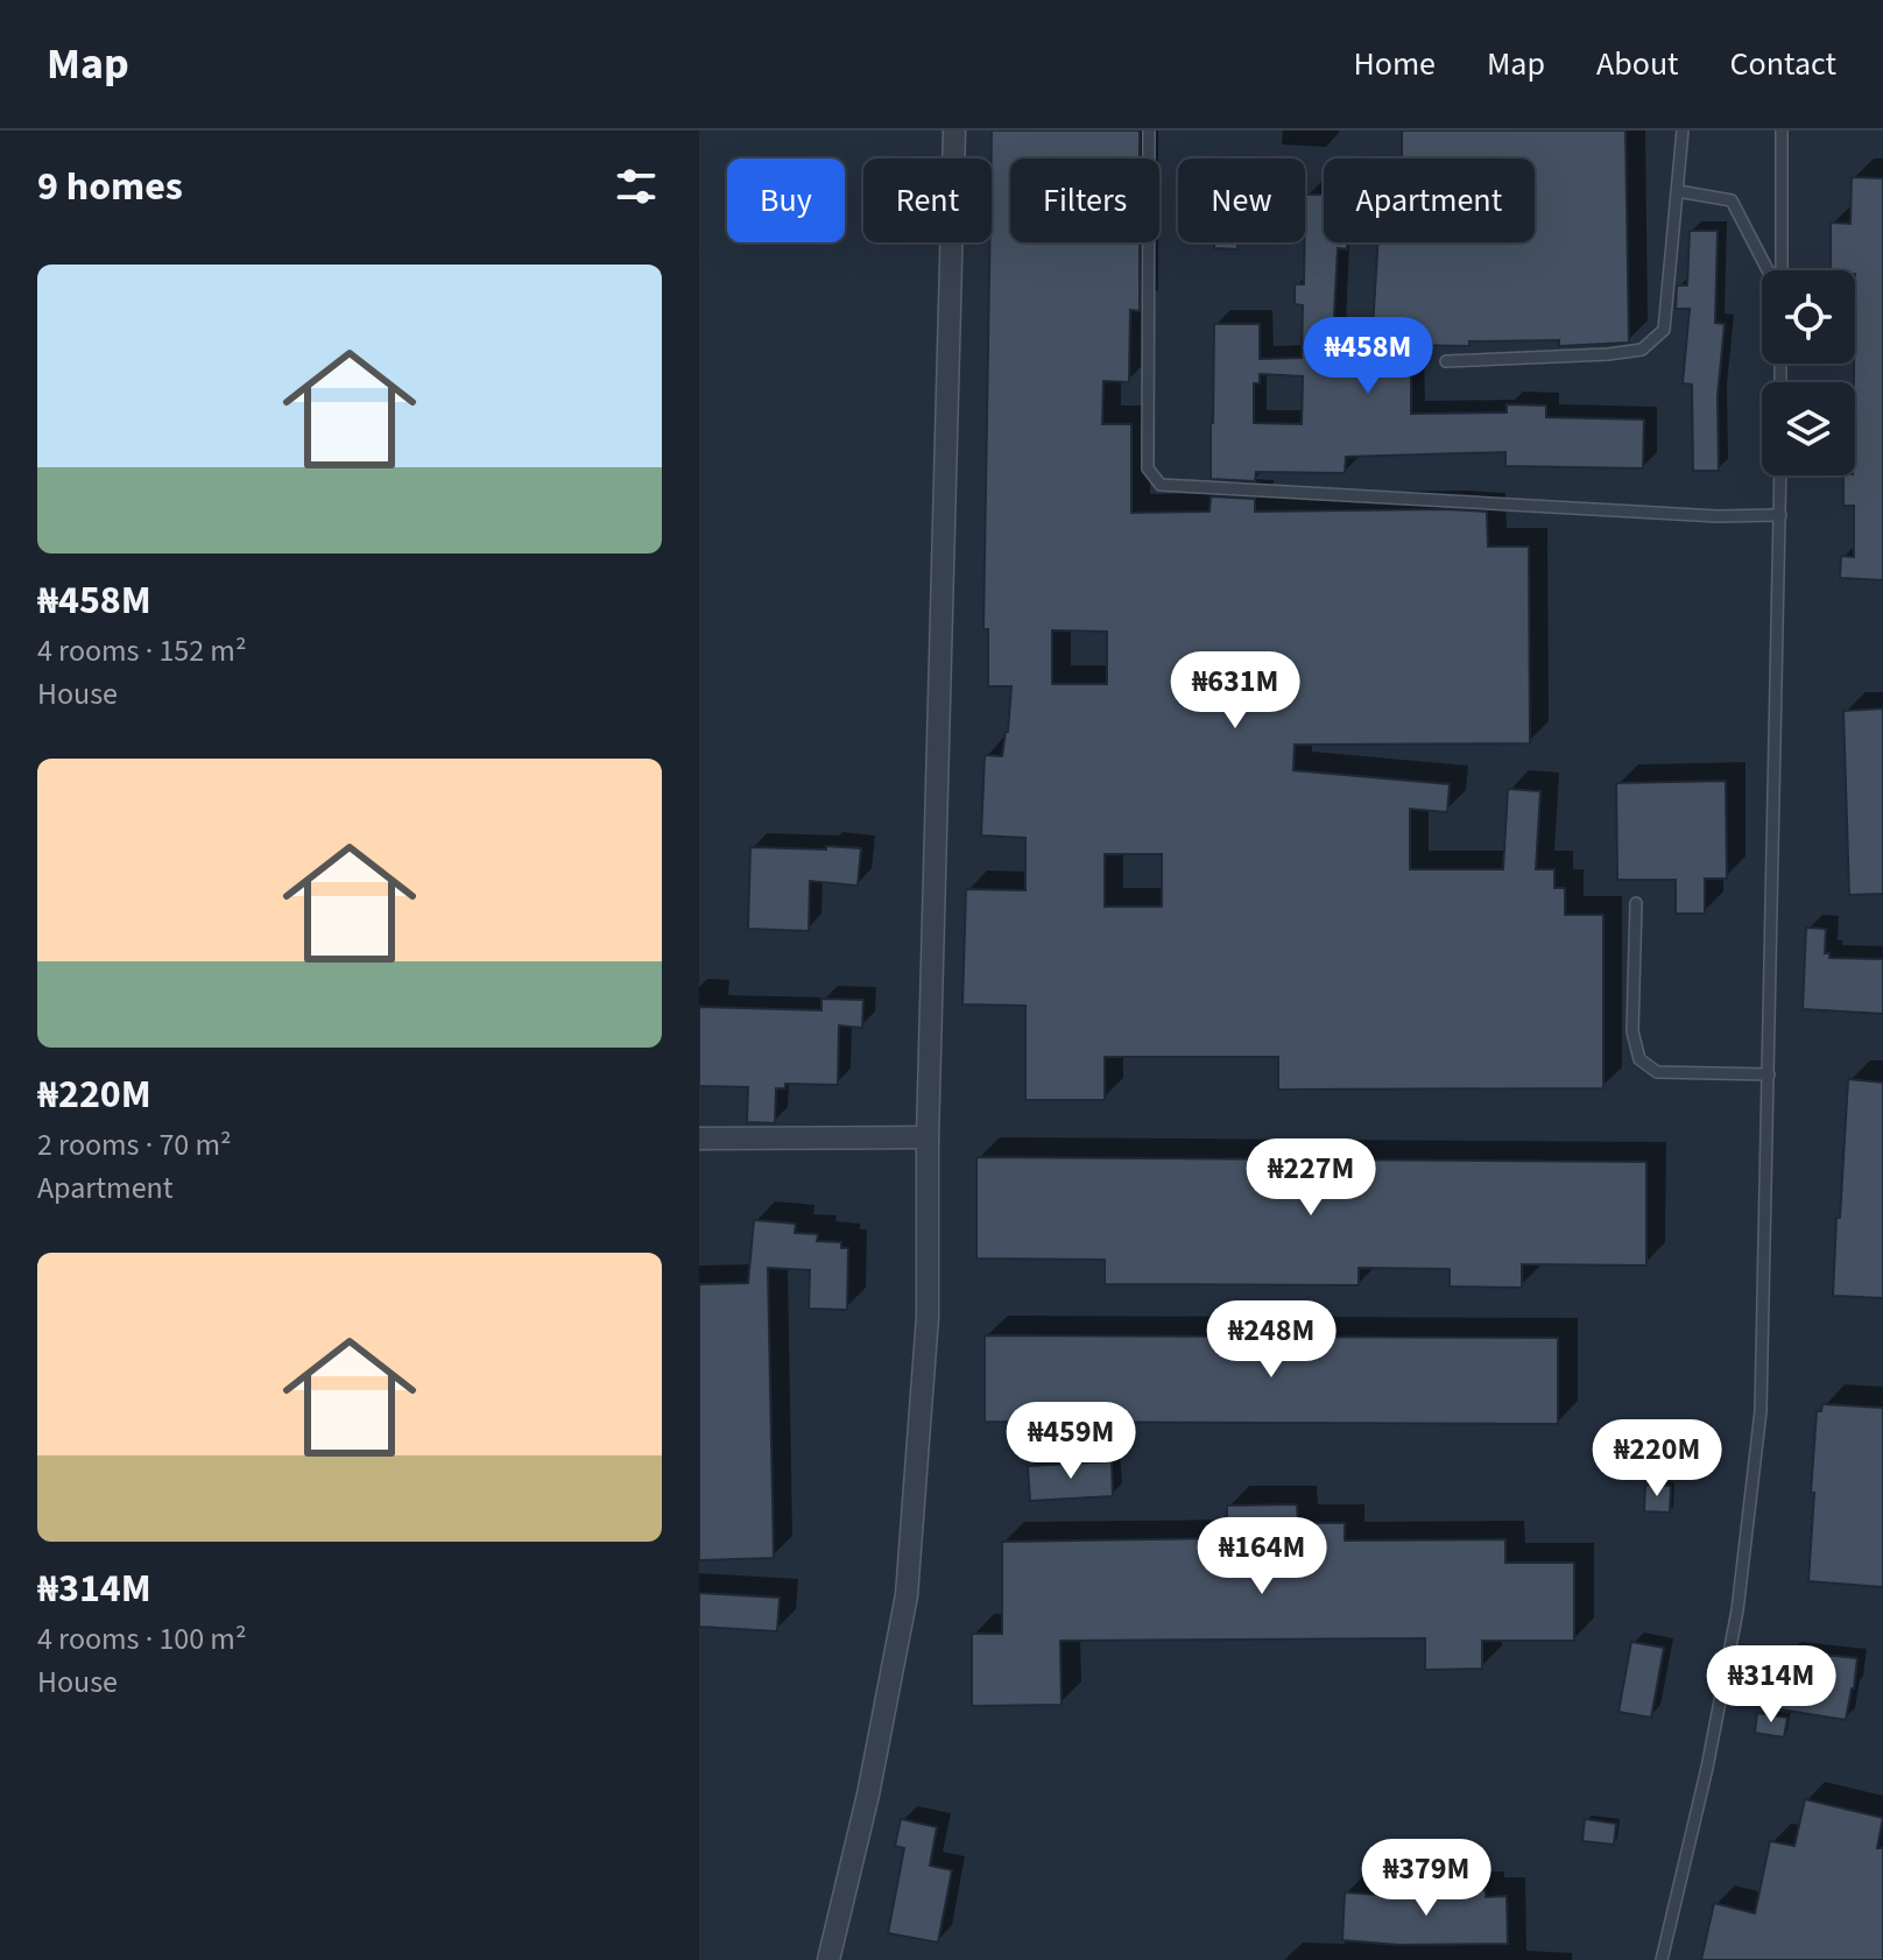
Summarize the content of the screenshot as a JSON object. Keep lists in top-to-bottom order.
{
  "page": {
    "header": "Map",
    "nav": [
      "Home",
      "Map",
      "About",
      "Contact"
    ],
    "heading": "9 homes",
    "chip": [
      "Buy",
      "Rent",
      "Filters",
      "New",
      "Apartment"
    ],
    "list": [
      {
        "name": "₦458M",
        "note": "4 rooms · 152 m² · House"
      },
      {
        "name": "₦220M",
        "note": "2 rooms · 70 m² · Apartment"
      },
      {
        "name": "₦314M",
        "note": "4 rooms · 100 m² · House"
      }
    ],
    "price": [
      "₦458M",
      "₦631M",
      "₦227M",
      "₦248M",
      "₦459M",
      "₦220M",
      "₦164M",
      "₦314M",
      "₦379M"
    ]
  }
}
